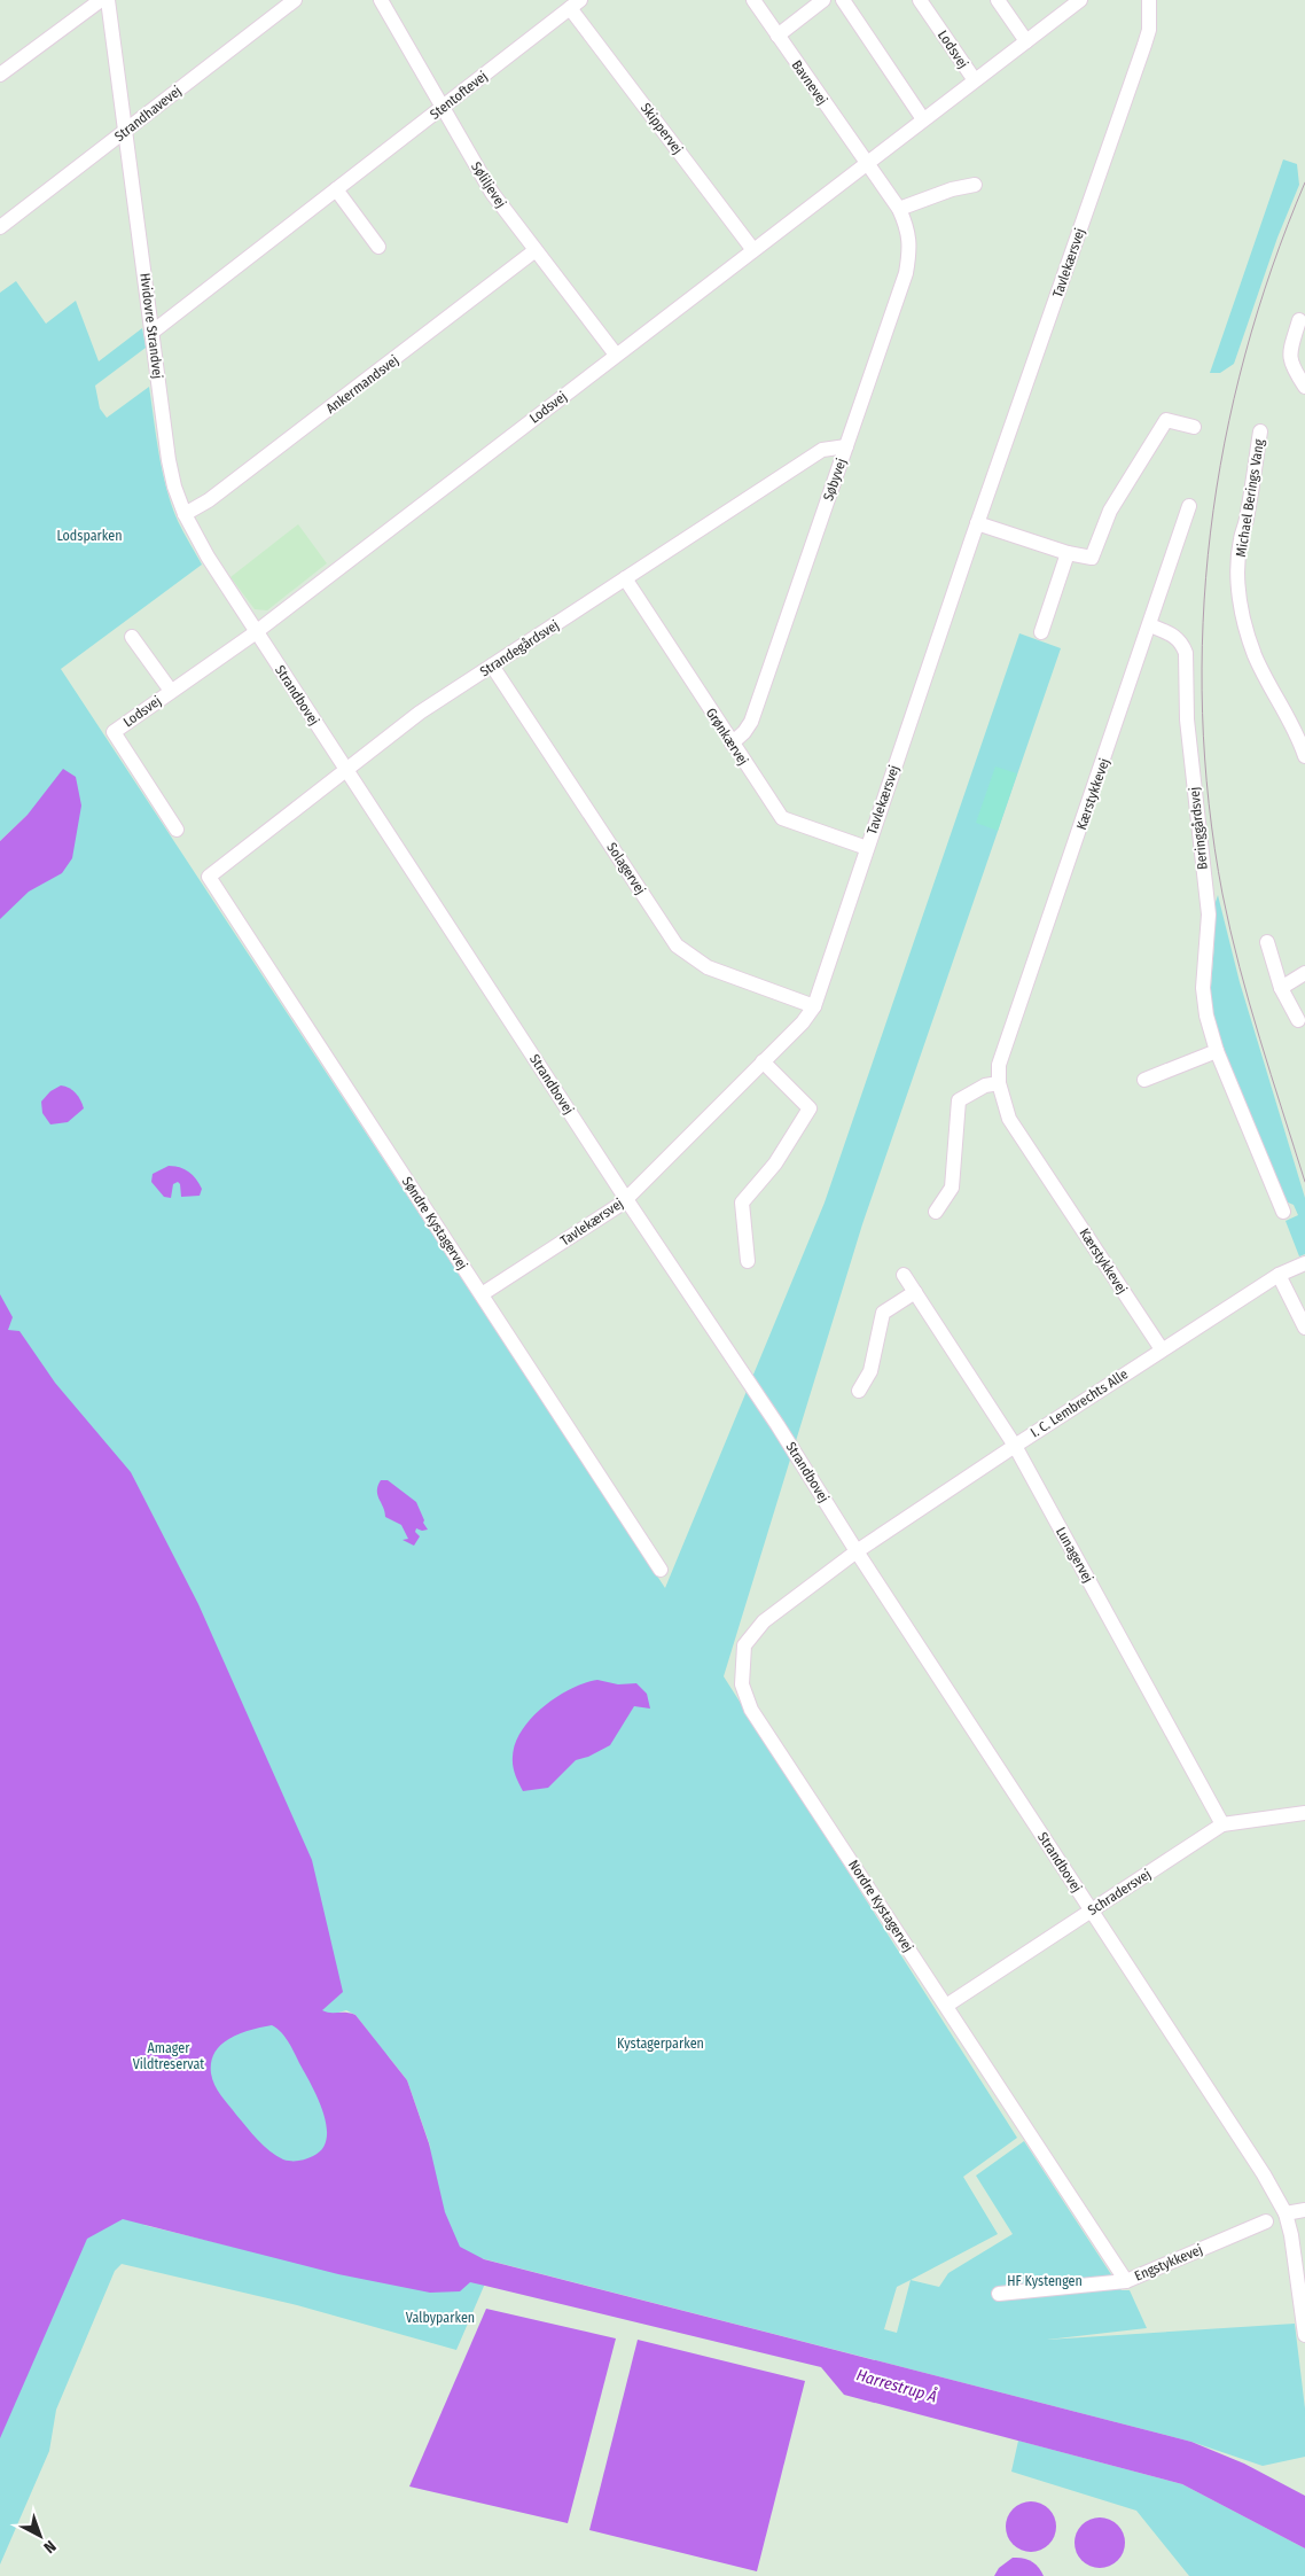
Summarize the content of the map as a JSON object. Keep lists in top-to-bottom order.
{
  "streets": {
    "street": [
      "Lodsvej",
      "Bavnevej",
      "Stentoftevej",
      "Strandhavevej",
      "Skippervej",
      "Søliljevej",
      "Tavlekærsvej",
      "Hvidovre Strandvej",
      "Ankermandsvej",
      "Søbyvej",
      "Michael Berings Vang",
      "Strandegårdsvej",
      "Strandbovej",
      "Grønkærvej",
      "Kærstykkevej",
      "Beringgårdsvej",
      "Solagervej",
      "Søndre Kystagervej",
      "I. C. Lembrechts Alle",
      "Lunagervej",
      "Schradersvej",
      "Nordre Kystagervej",
      "Engstykkevej"
    ]
  },
  "crossings": [
    ["Lodsvej", "Bavnevej"],
    ["Lodsvej", "Skippervej"],
    ["Lodsvej", "Søliljevej"],
    ["Lodsvej", "Hvidovre Strandvej"],
    ["Lodsvej", "Søbyvej"],
    ["Lodsvej", "Strandbovej"],
    ["Bavnevej", "Søbyvej"],
    ["Stentoftevej", "Skippervej"],
    ["Stentoftevej", "Søliljevej"],
    ["Stentoftevej", "Hvidovre Strandvej"],
    ["Strandhavevej", "Hvidovre Strandvej"],
    ["Søliljevej", "Ankermandsvej"],
    ["Tavlekærsvej", "Strandbovej"],
    ["Tavlekærsvej", "Grønkærvej"],
    ["Tavlekærsvej", "Solagervej"],
    ["Tavlekærsvej", "Søndre Kystagervej"],
    ["Hvidovre Strandvej", "Ankermandsvej"],
    ["Hvidovre Strandvej", "Strandbovej"],
    ["Søbyvej", "Strandegårdsvej"],
    ["Søbyvej", "Grønkærvej"],
    ["Strandegårdsvej", "Strandbovej"],
    ["Strandegårdsvej", "Grønkærvej"],
    ["Strandegårdsvej", "Solagervej"],
    ["Strandegårdsvej", "Søndre Kystagervej"],
    ["Strandbovej", "I. C. Lembrechts Alle"],
    ["Strandbovej", "Schradersvej"],
    ["Strandbovej", "Nordre Kystagervej"],
    ["Kærstykkevej", "Beringgårdsvej"],
    ["Kærstykkevej", "I. C. Lembrechts Alle"],
    ["I. C. Lembrechts Alle", "Lunagervej"],
    ["I. C. Lembrechts Alle", "Nordre Kystagervej"],
    ["Lunagervej", "Schradersvej"],
    ["Schradersvej", "Nordre Kystagervej"],
    ["Nordre Kystagervej", "Engstykkevej"]
  ],
  "water": ["Harrestrup Å"],
  "parks": [
    "Lodsparken",
    "Kystagerparken",
    "Amager Vildtreservat",
    "HF Kystengen",
    "Valbyparken"
  ],
  "north": "bottom right"
}
